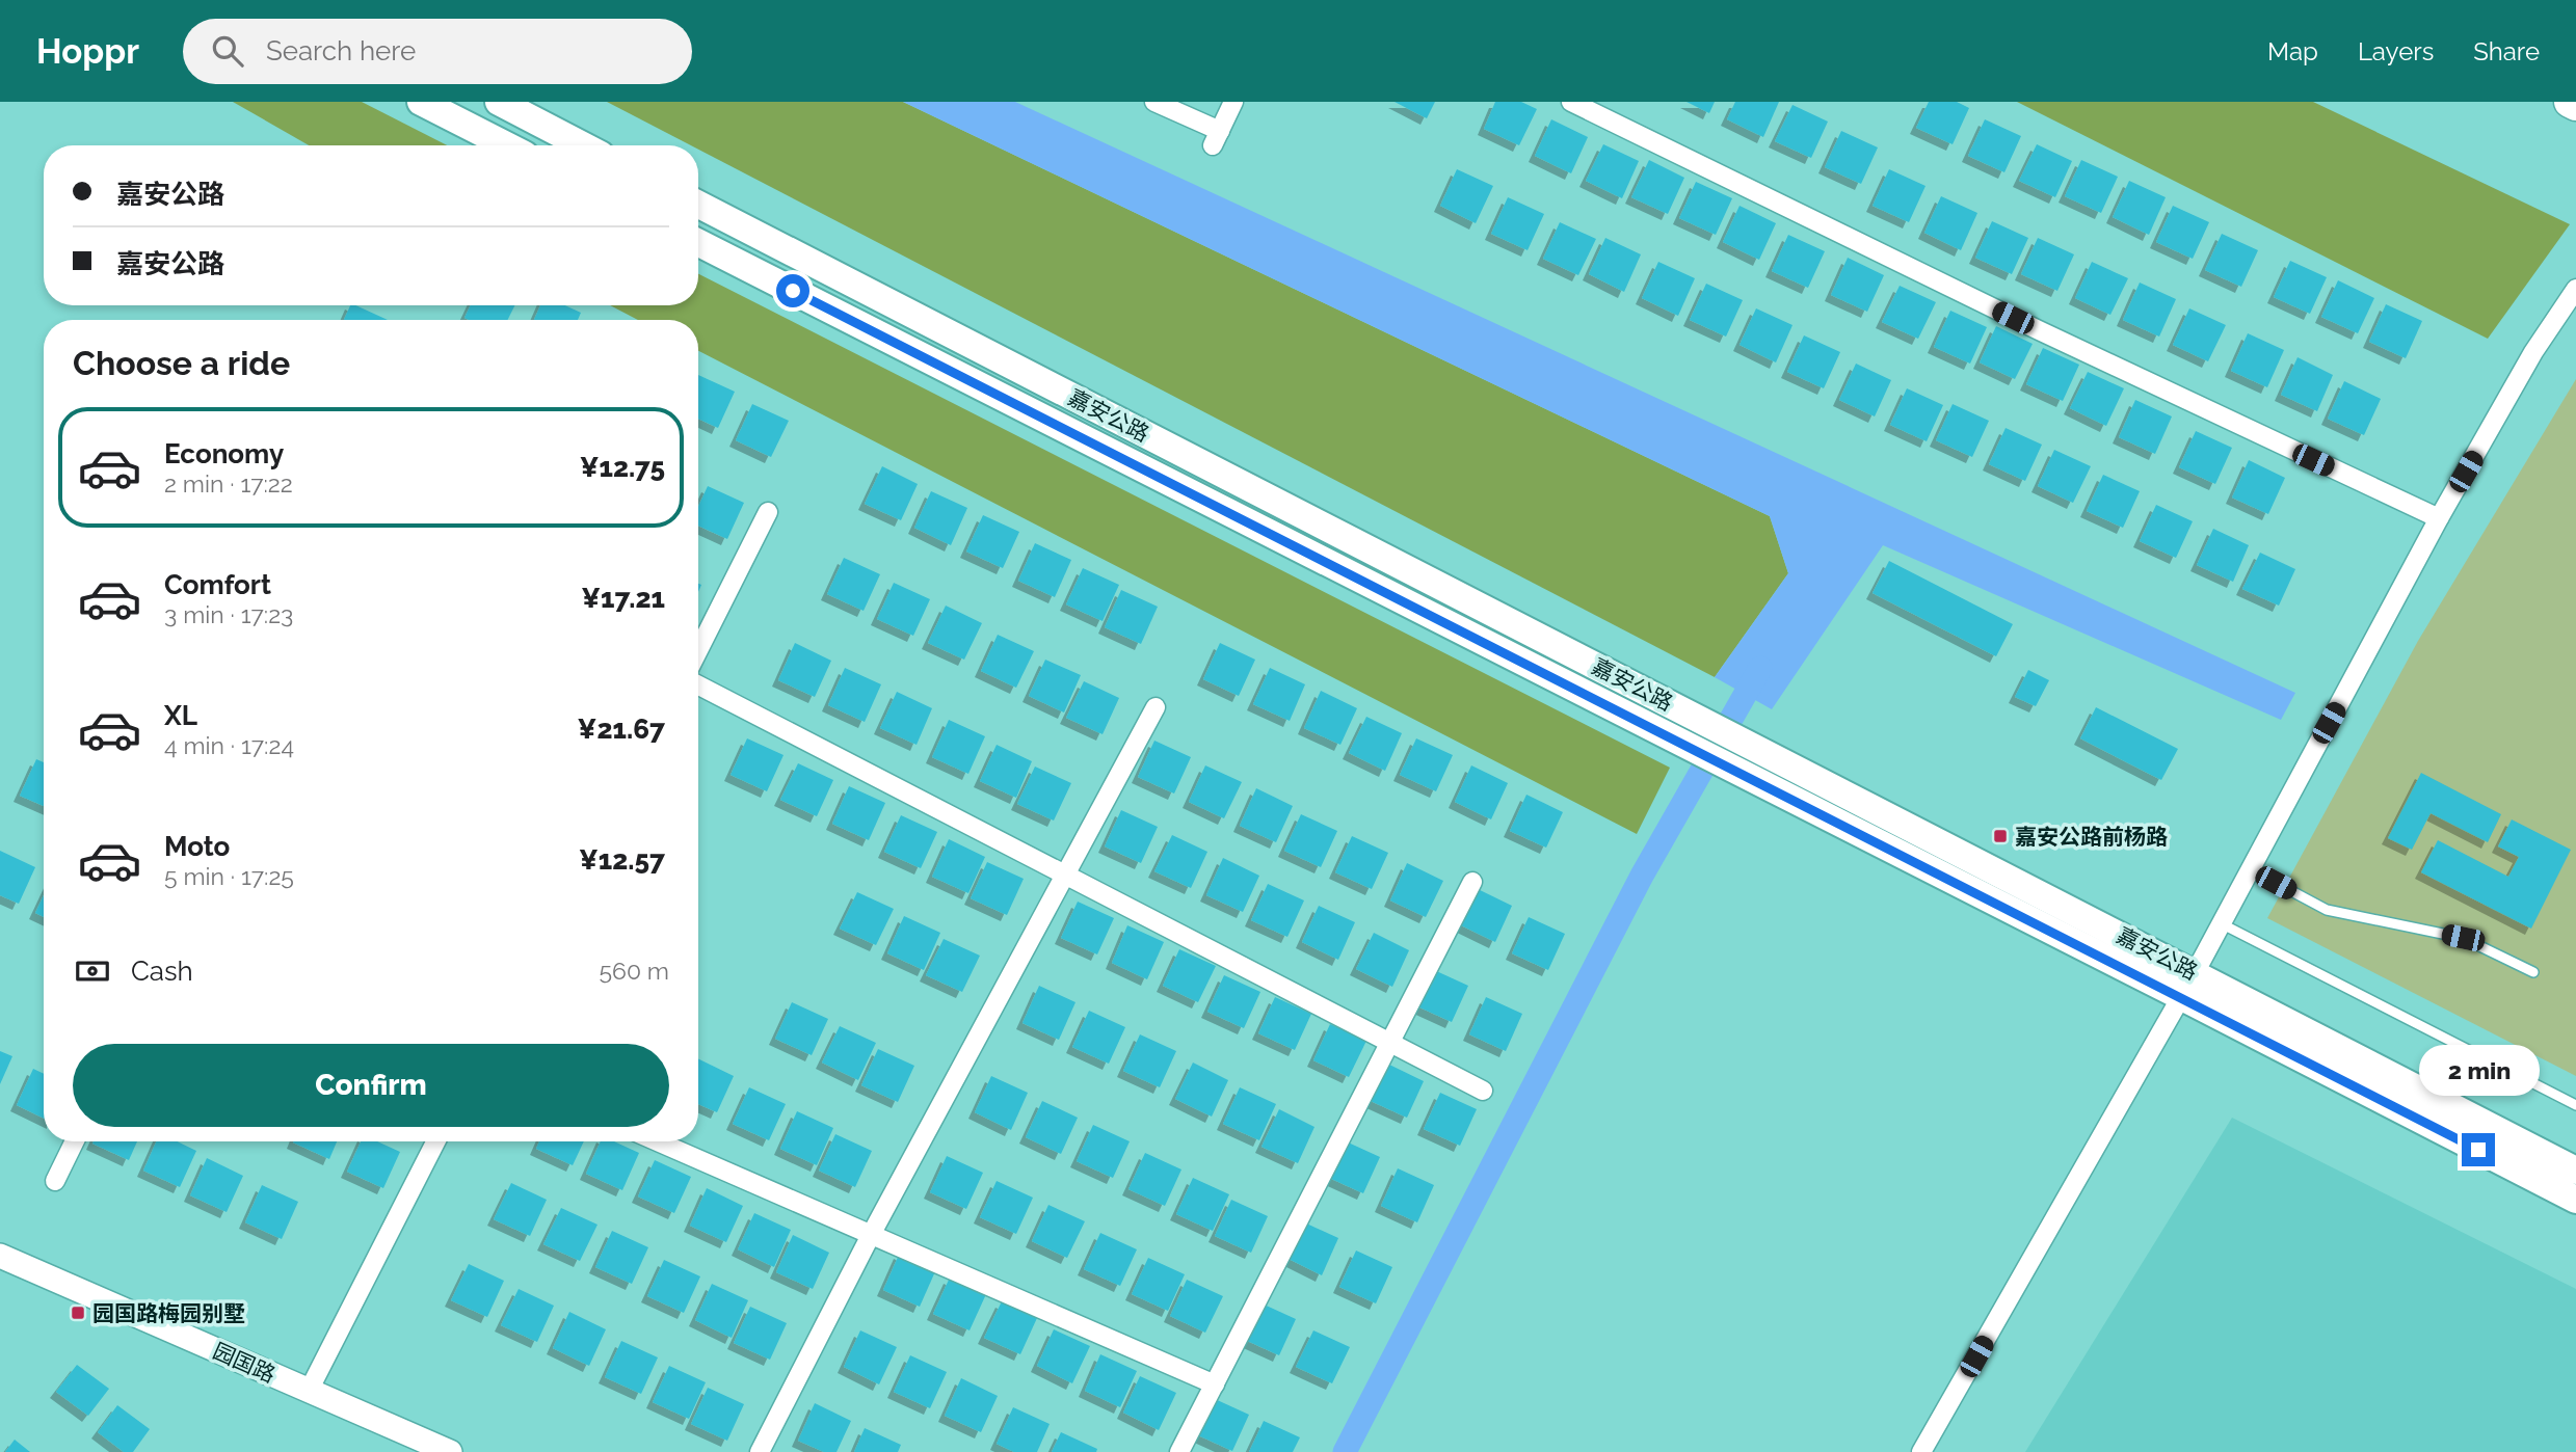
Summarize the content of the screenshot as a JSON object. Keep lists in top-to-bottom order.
{
  "streets": {
    "main road": ["嘉安公路"],
    "street": ["园国路"]
  },
  "places": {
    "transit": ["嘉安公路前杨路", "园国路梅园别墅"]
  },
  "page": {
    "header": "Hoppr",
    "search": "Search here",
    "nav": ["Map", "Layers", "Share"],
    "banner": ["嘉安公路", "嘉安公路"],
    "heading": "Choose a ride",
    "list": [
      {
        "name": "Economy",
        "note": "2 min · 17:22",
        "value": "¥12.75"
      },
      {
        "name": "Comfort",
        "note": "3 min · 17:23",
        "value": "¥17.21"
      },
      {
        "name": "XL",
        "note": "4 min · 17:24",
        "value": "¥21.67"
      },
      {
        "name": "Moto",
        "note": "5 min · 17:25",
        "value": "¥12.57"
      }
    ],
    "pay": ["Cash", "560 m"],
    "buttons": "Confirm",
    "bubble": "2 min"
  }
}
